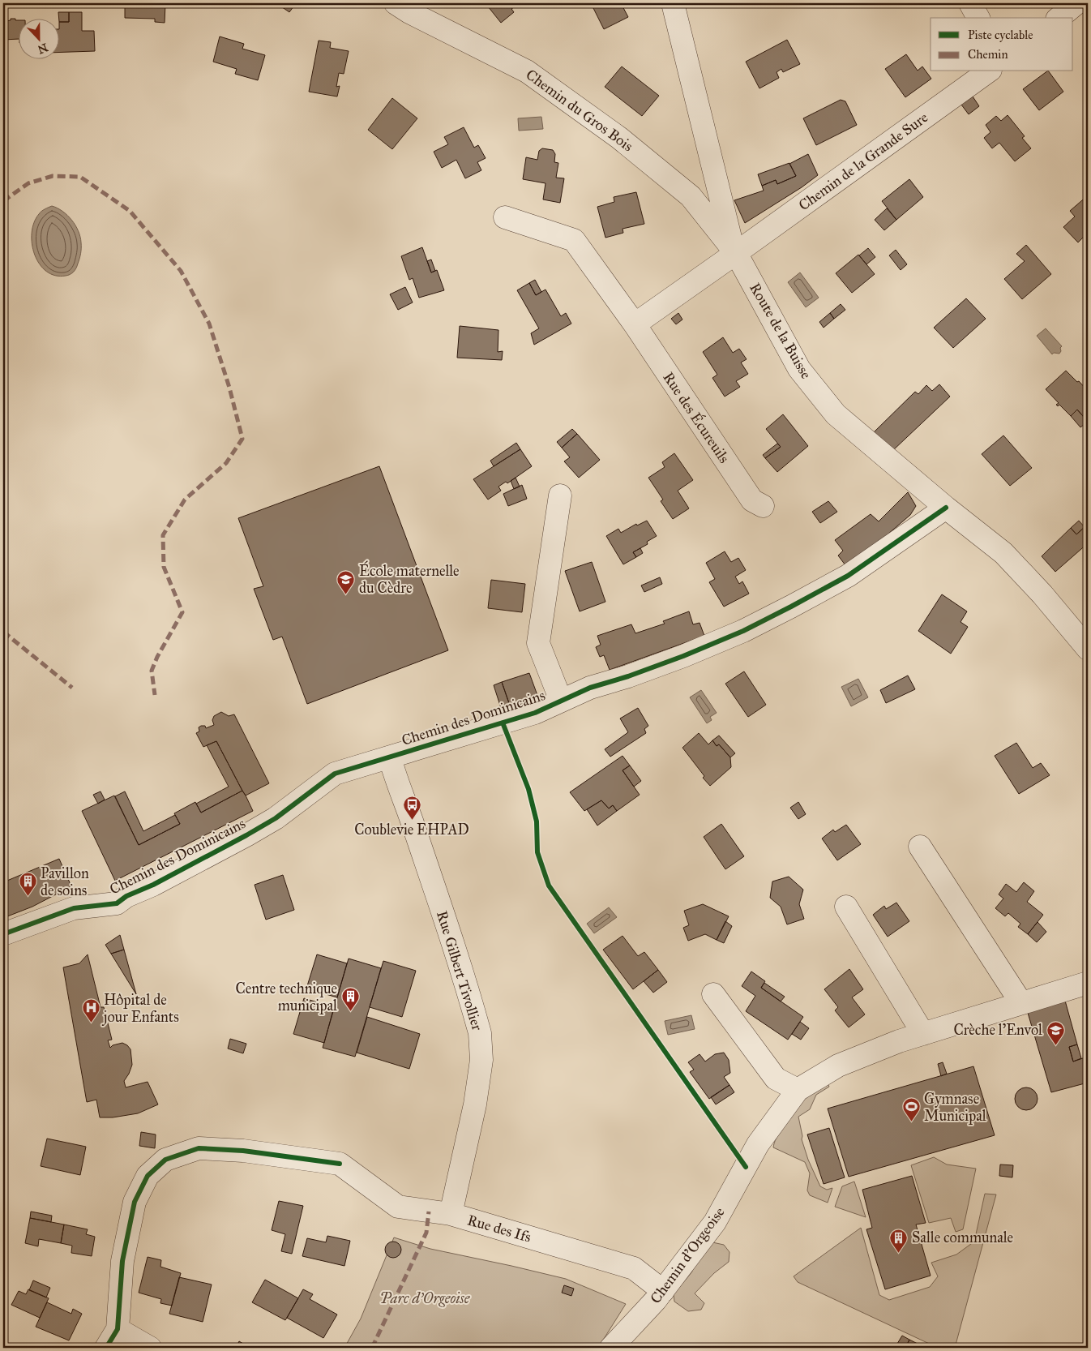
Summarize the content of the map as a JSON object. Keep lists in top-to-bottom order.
{
  "streets": {
    "street": [
      "Chemin du Gros Bois",
      "Chemin de la Grande Sure",
      "Route de la Buisse",
      "Rue des Écureuils",
      "Chemin des Dominicains",
      "Rue Gilbert Tivollier",
      "Rue des Ifs",
      "Chemin d'Orgeoise"
    ]
  },
  "crossings": [
    ["Chemin du Gros Bois", "Chemin de la Grande Sure"],
    ["Chemin du Gros Bois", "Route de la Buisse"],
    ["Chemin de la Grande Sure", "Route de la Buisse"],
    ["Route de la Buisse", "Chemin des Dominicains"],
    ["Chemin des Dominicains", "Rue Gilbert Tivollier"],
    ["Rue Gilbert Tivollier", "Rue des Ifs"],
    ["Rue des Ifs", "Chemin d'Orgeoise"]
  ],
  "parks": ["Parc d'Orgeoise"],
  "places": {
    "school or university": ["École maternelle du Cèdre", "Crèche l'Envol"],
    "bus stop": ["Coublevie EHPAD"],
    "building": ["Pavillon de soins", "Centre technique municipal", "Salle communale"],
    "hospital": ["Hôpital de jour Enfants"],
    "sports": ["Gymnase Municipal"]
  },
  "legend": ["Piste cyclable", "Chemin"],
  "north": "bottom"
}
